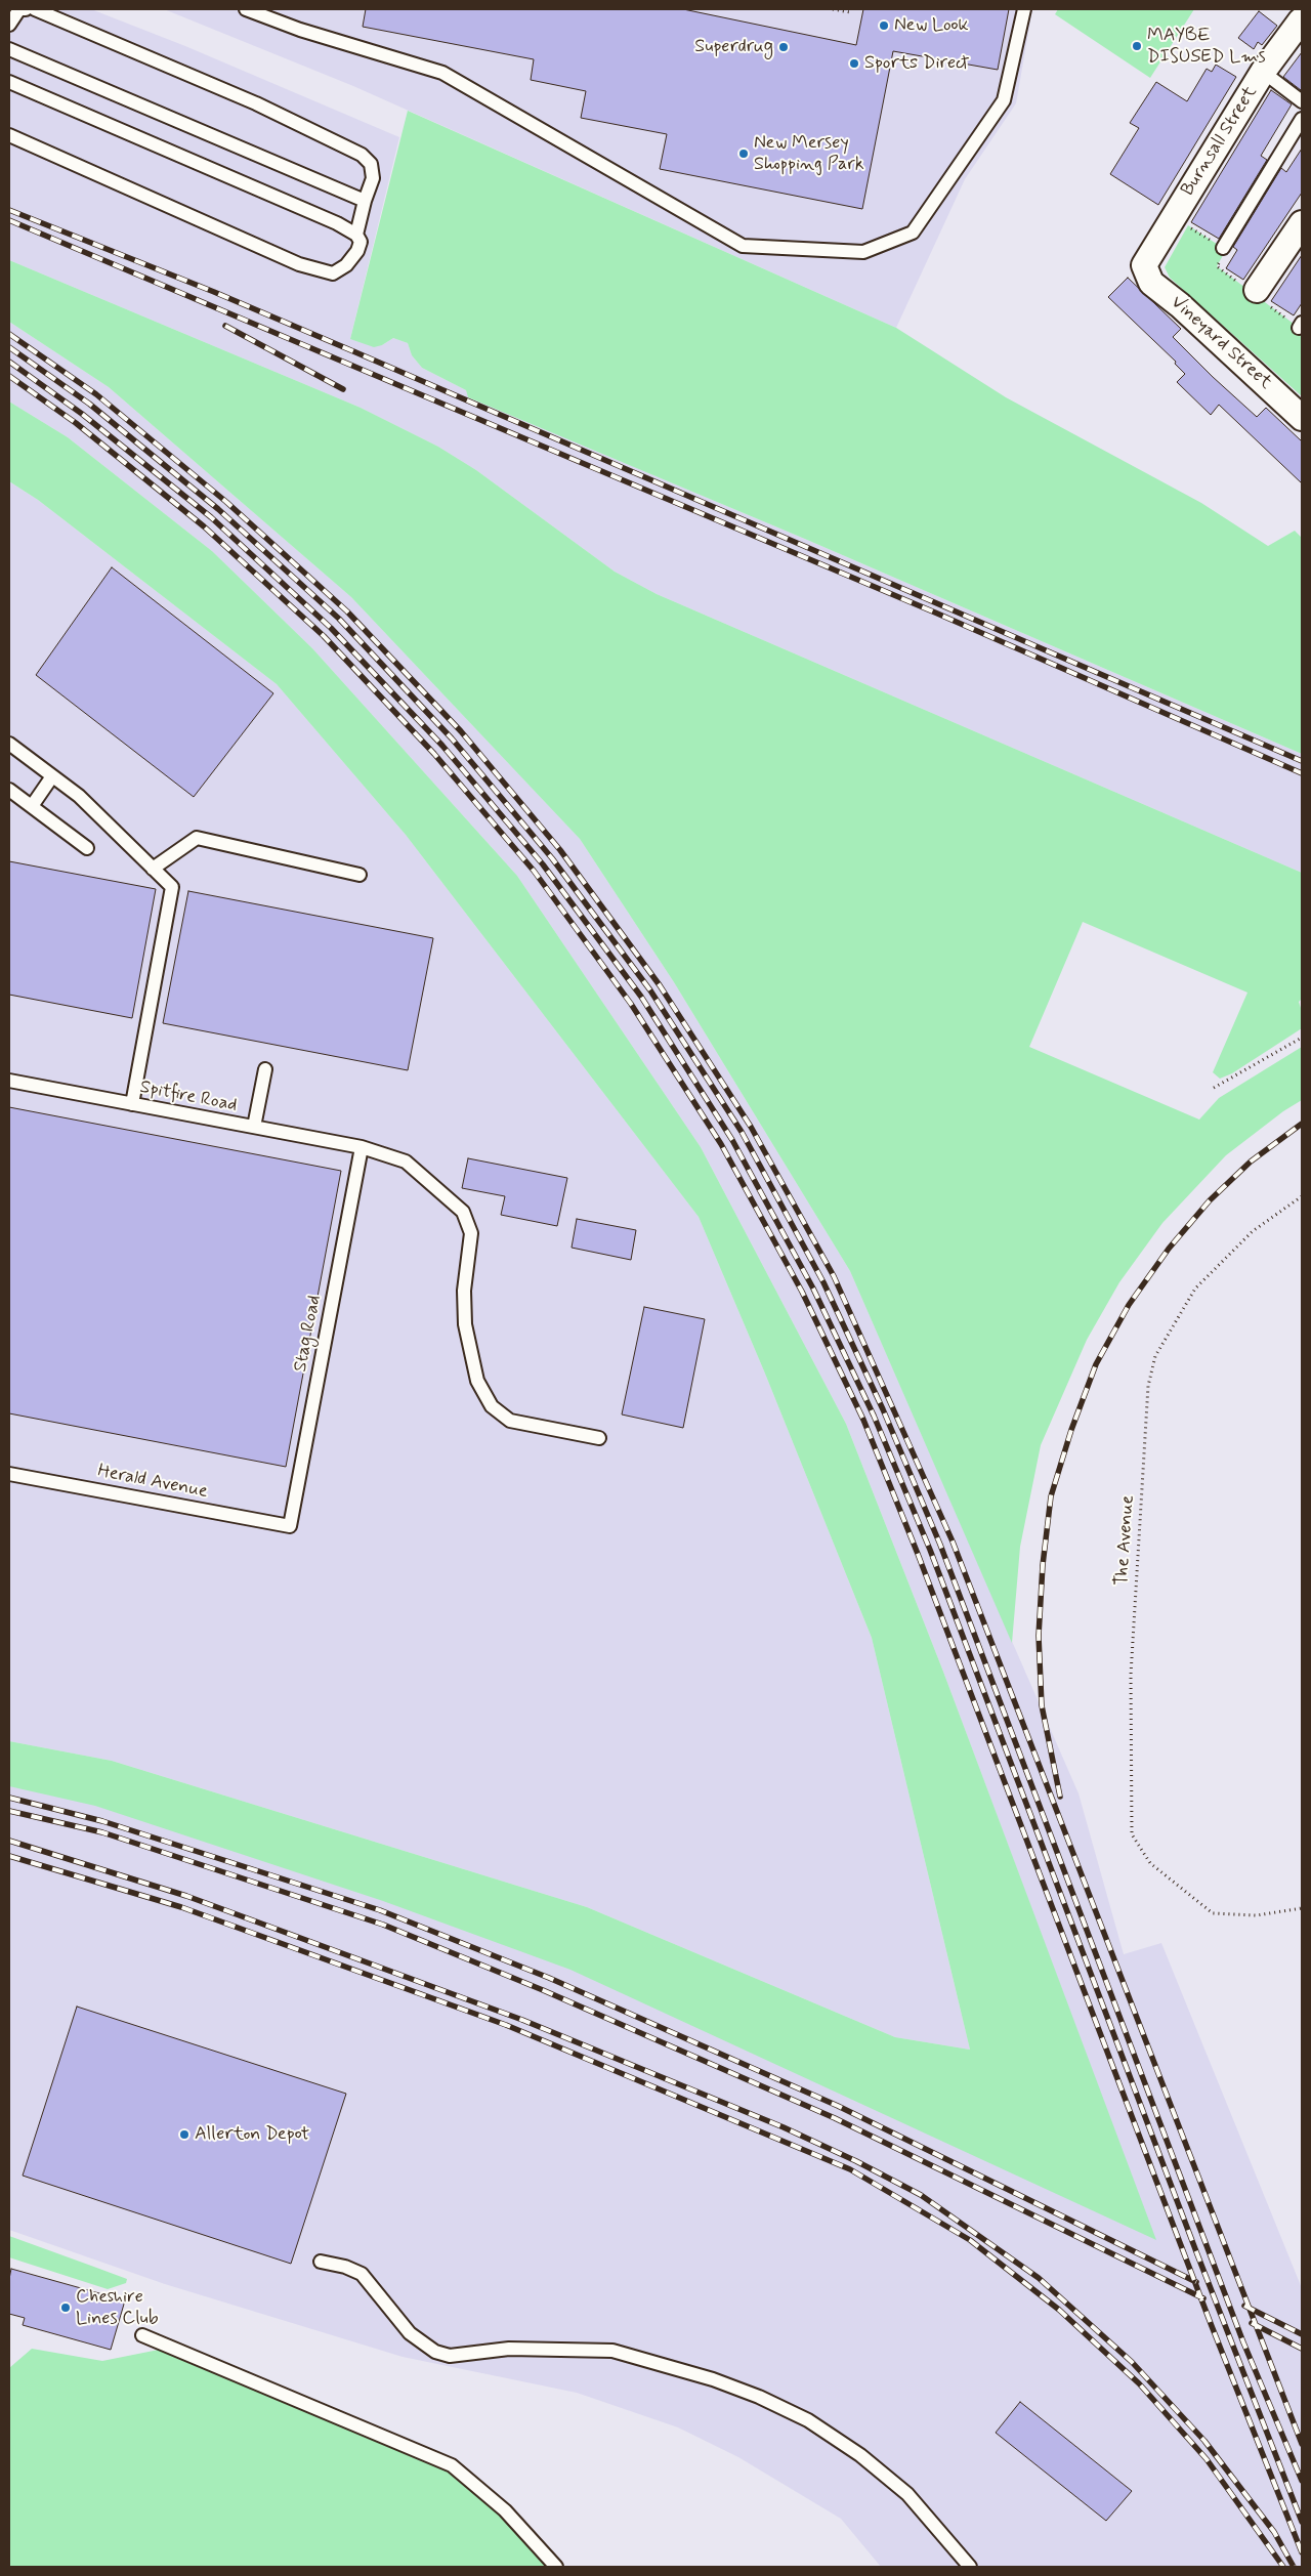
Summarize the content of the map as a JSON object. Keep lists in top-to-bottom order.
{
  "streets": {
    "street": ["Burnsall Street", "Vineyard Street"],
    "lane": ["Spitfire Road", "Stag Road", "Herald Avenue"],
    "path": ["The Avenue"]
  },
  "crossings": [
    ["Burnsall Street", "Vineyard Street"],
    ["Spitfire Road", "Stag Road"],
    ["Stag Road", "Herald Avenue"]
  ],
  "places": [
    "New Look",
    "MAYBE DISUSED Lms",
    "Superdrug",
    "Sports Direct",
    "New Mersey Shopping Park",
    "Allerton Depot",
    "Cheshire Lines Club"
  ]
}
